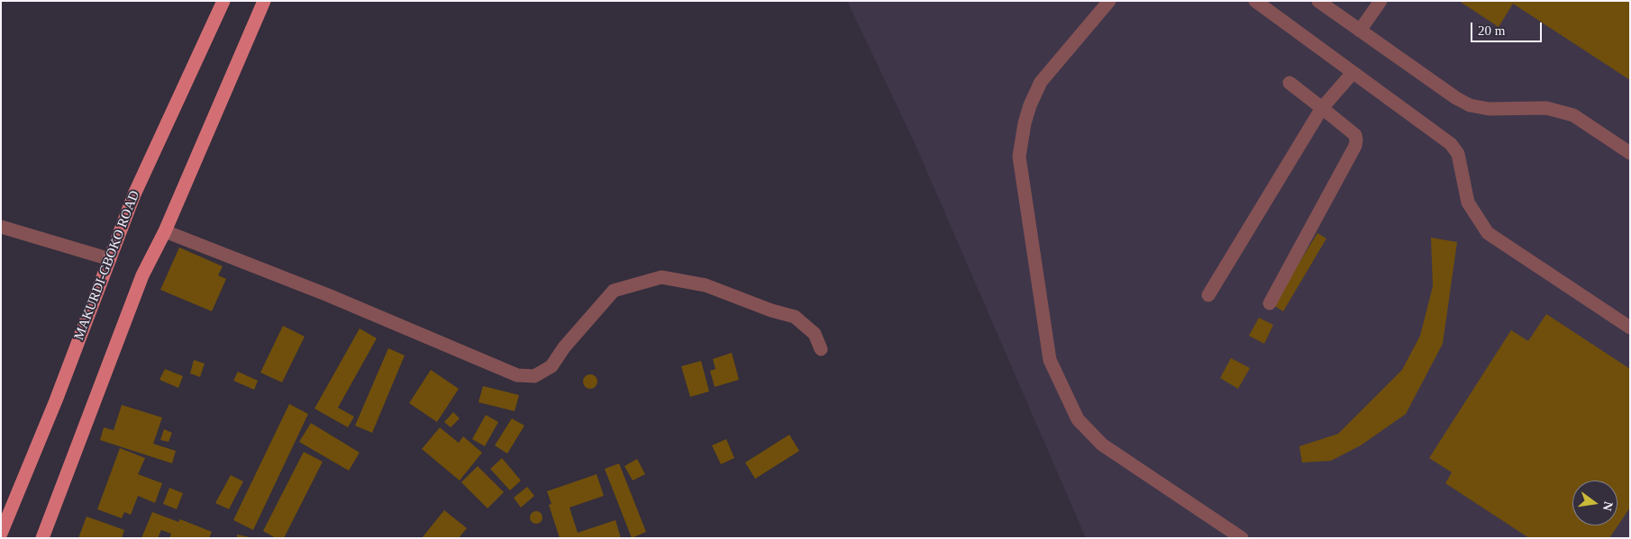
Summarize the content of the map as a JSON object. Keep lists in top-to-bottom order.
{
  "streets": {
    "main road": ["MAKURDI-GBOKO ROAD"]
  },
  "scale_bar": "20 m",
  "north": "right"
}
